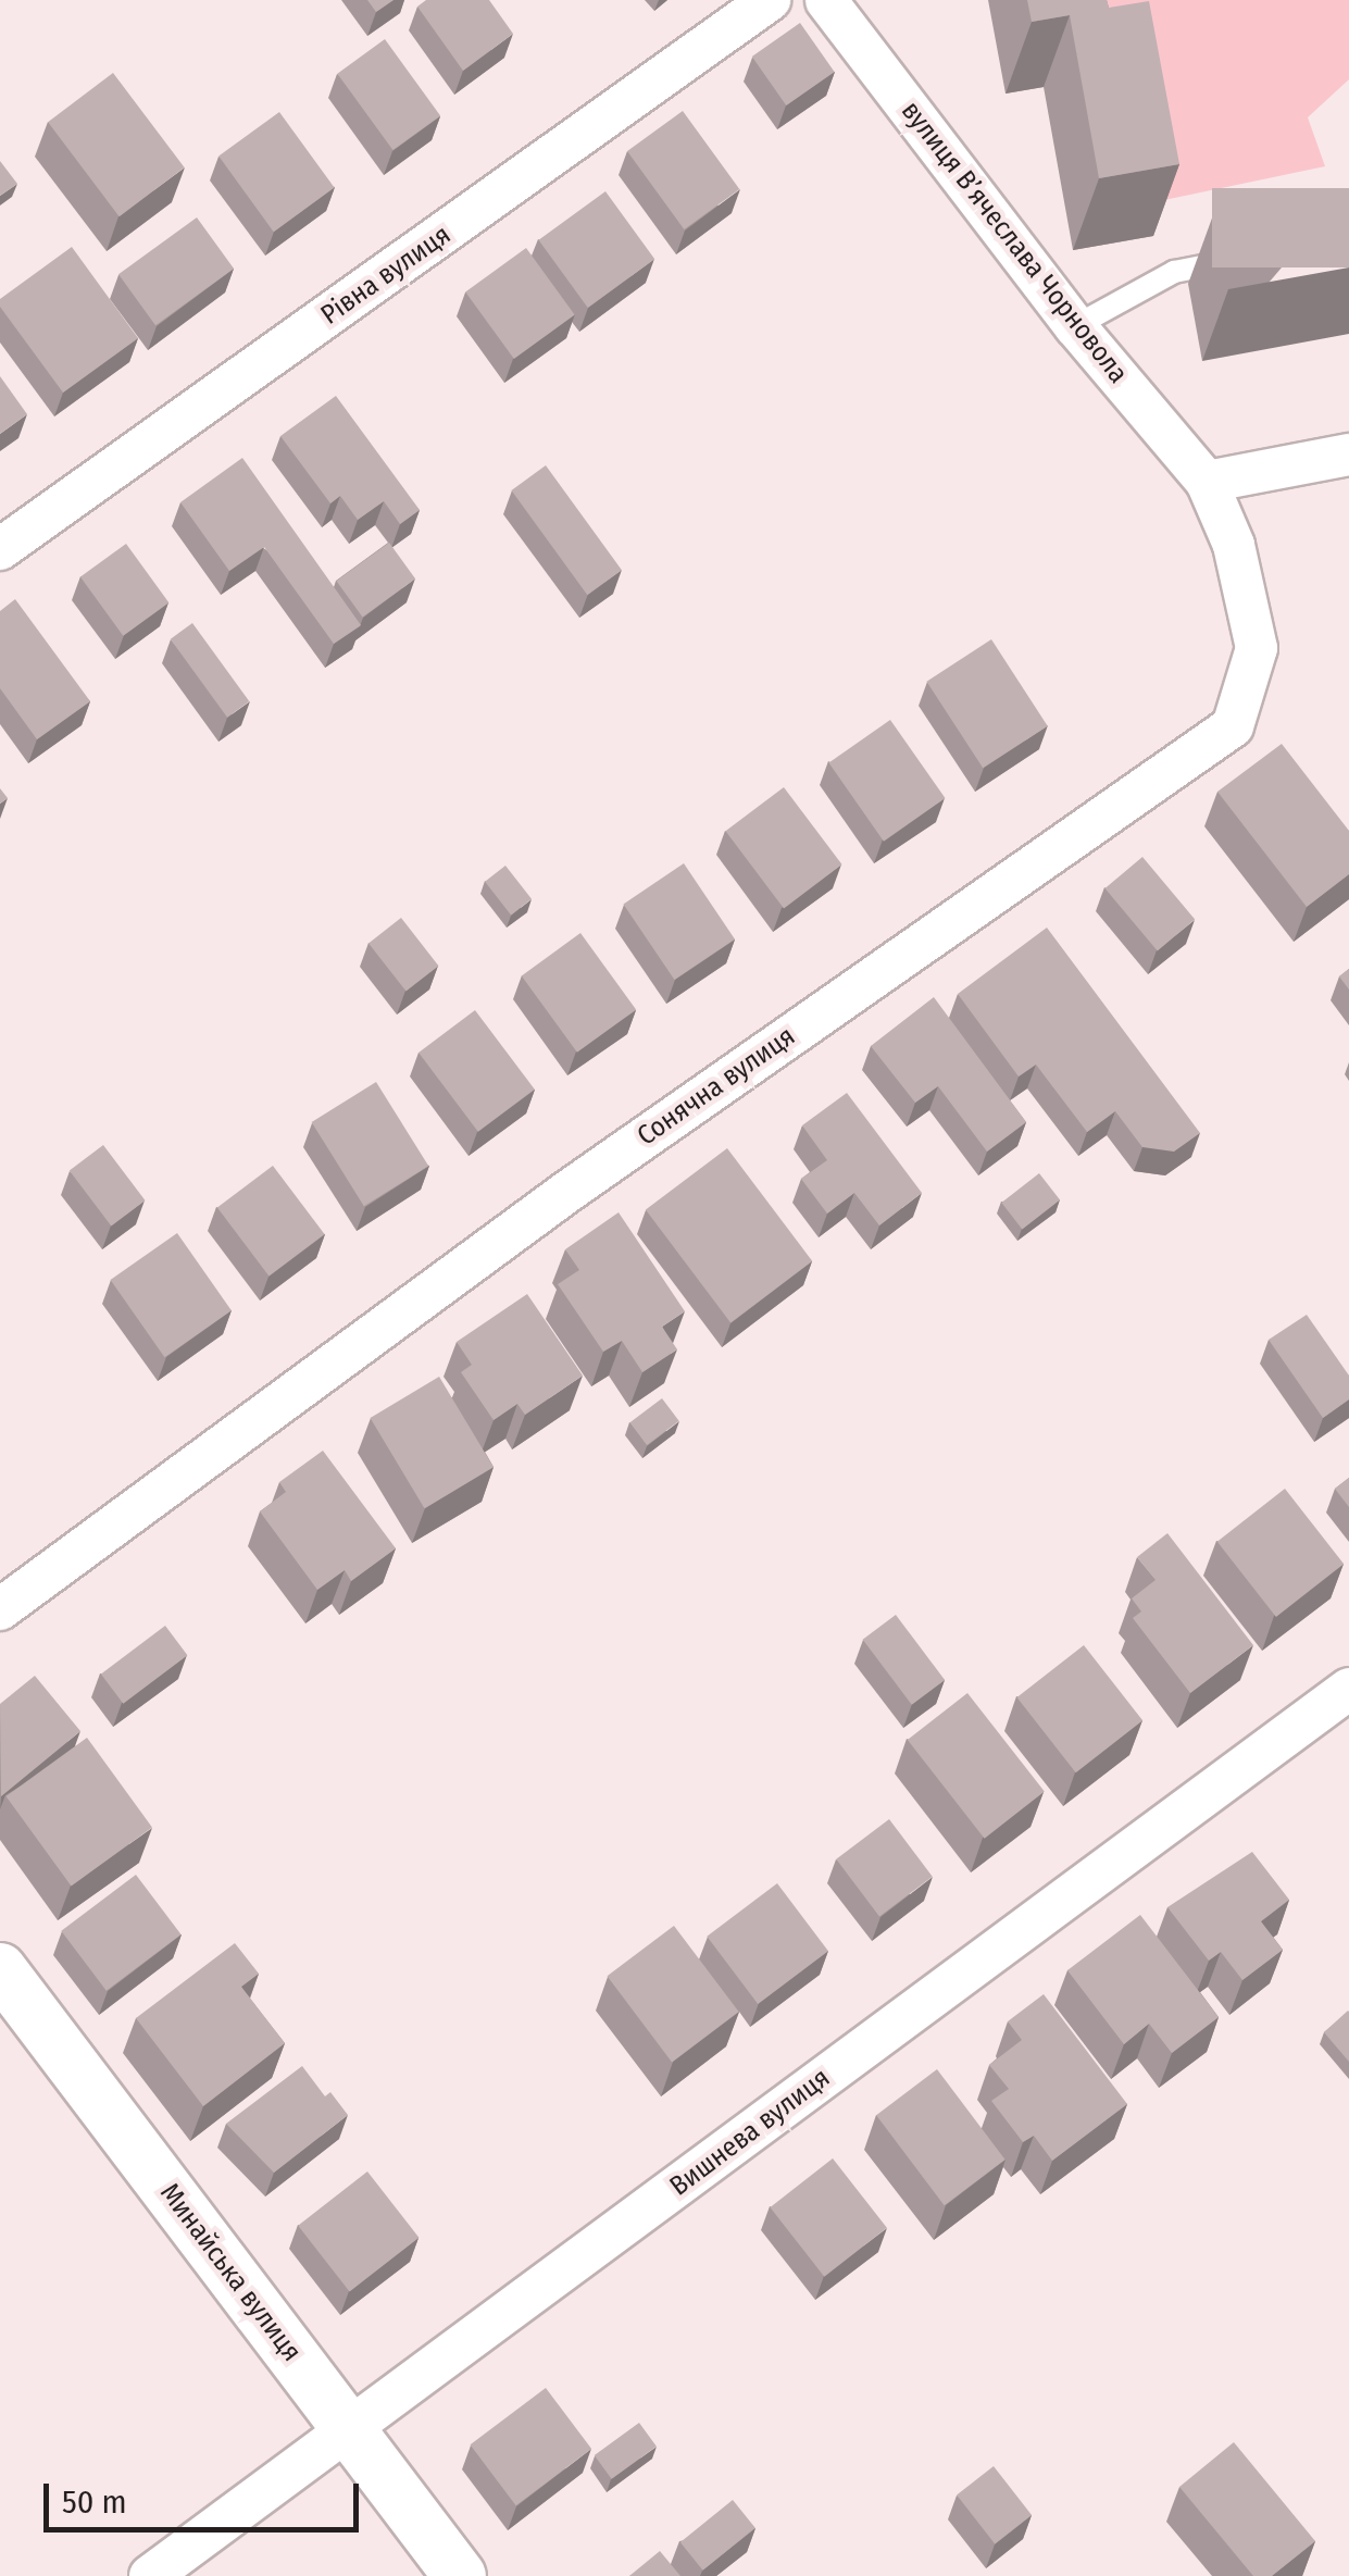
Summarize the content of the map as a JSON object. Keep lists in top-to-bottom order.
{
  "streets": {
    "street": [
      "вулиця Вʼячеслава Чорновола",
      "Рівна вулиця",
      "Сонячна вулиця",
      "Вишнева вулиця",
      "Минайська вулиця"
    ]
  },
  "crossings": [
    ["вулиця Вʼячеслава Чорновола", "Сонячна вулиця"],
    ["Вишнева вулиця", "Минайська вулиця"]
  ],
  "scale_bar": "50 m"
}
